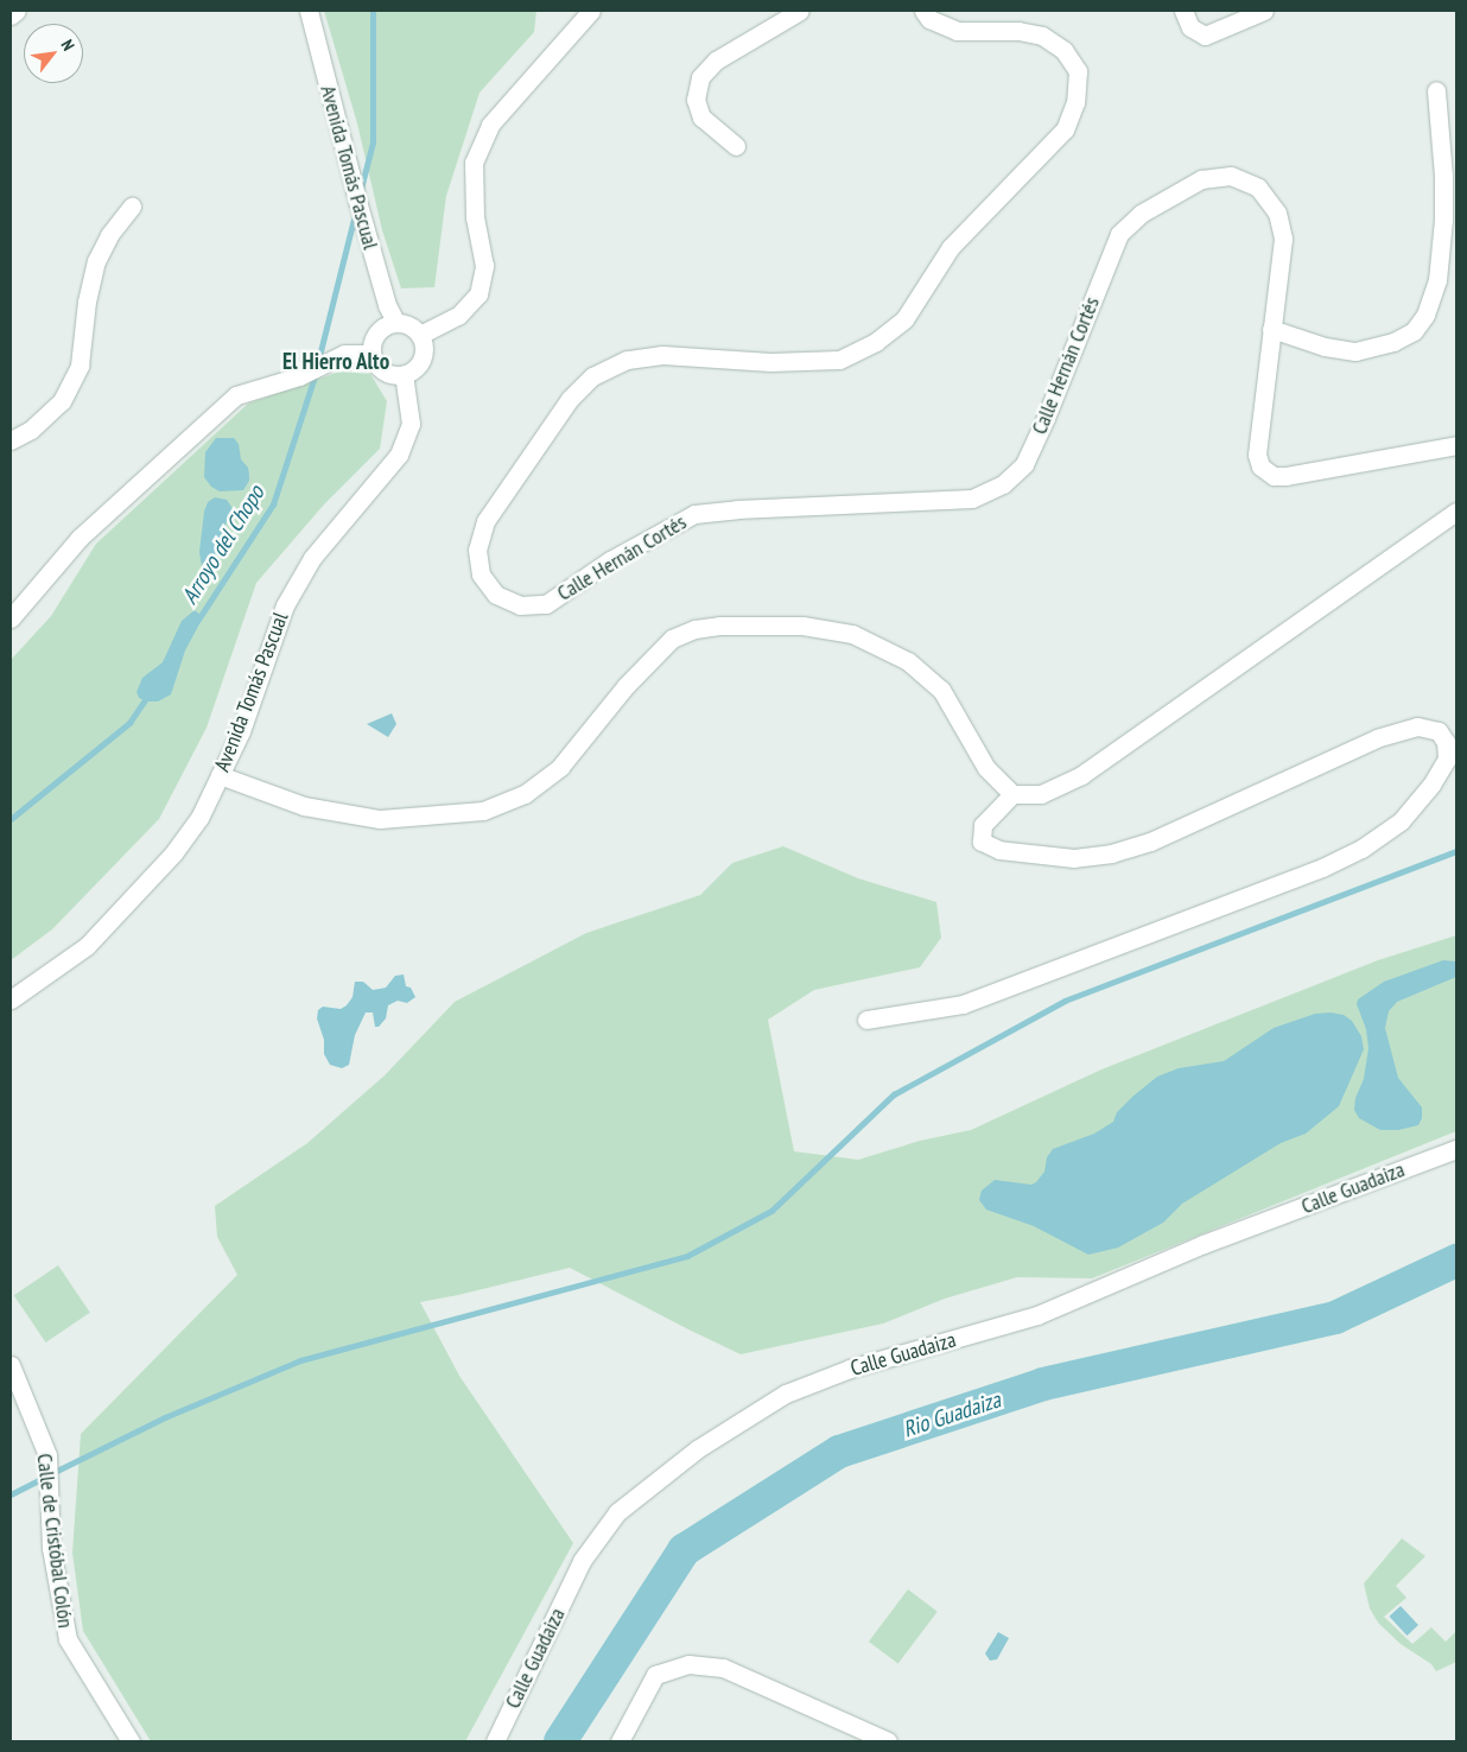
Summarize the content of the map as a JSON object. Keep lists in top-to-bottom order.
{
  "streets": {
    "street": [
      "Avenida Tomás Pascual",
      "Calle Hernán Cortés",
      "Calle Guadaiza",
      "Calle de Cristóbal Colón"
    ]
  },
  "districts": ["El Hierro Alto"],
  "water": ["Arroyo del Chopo", "Rio Guadaiza"],
  "north": "top right"
}
